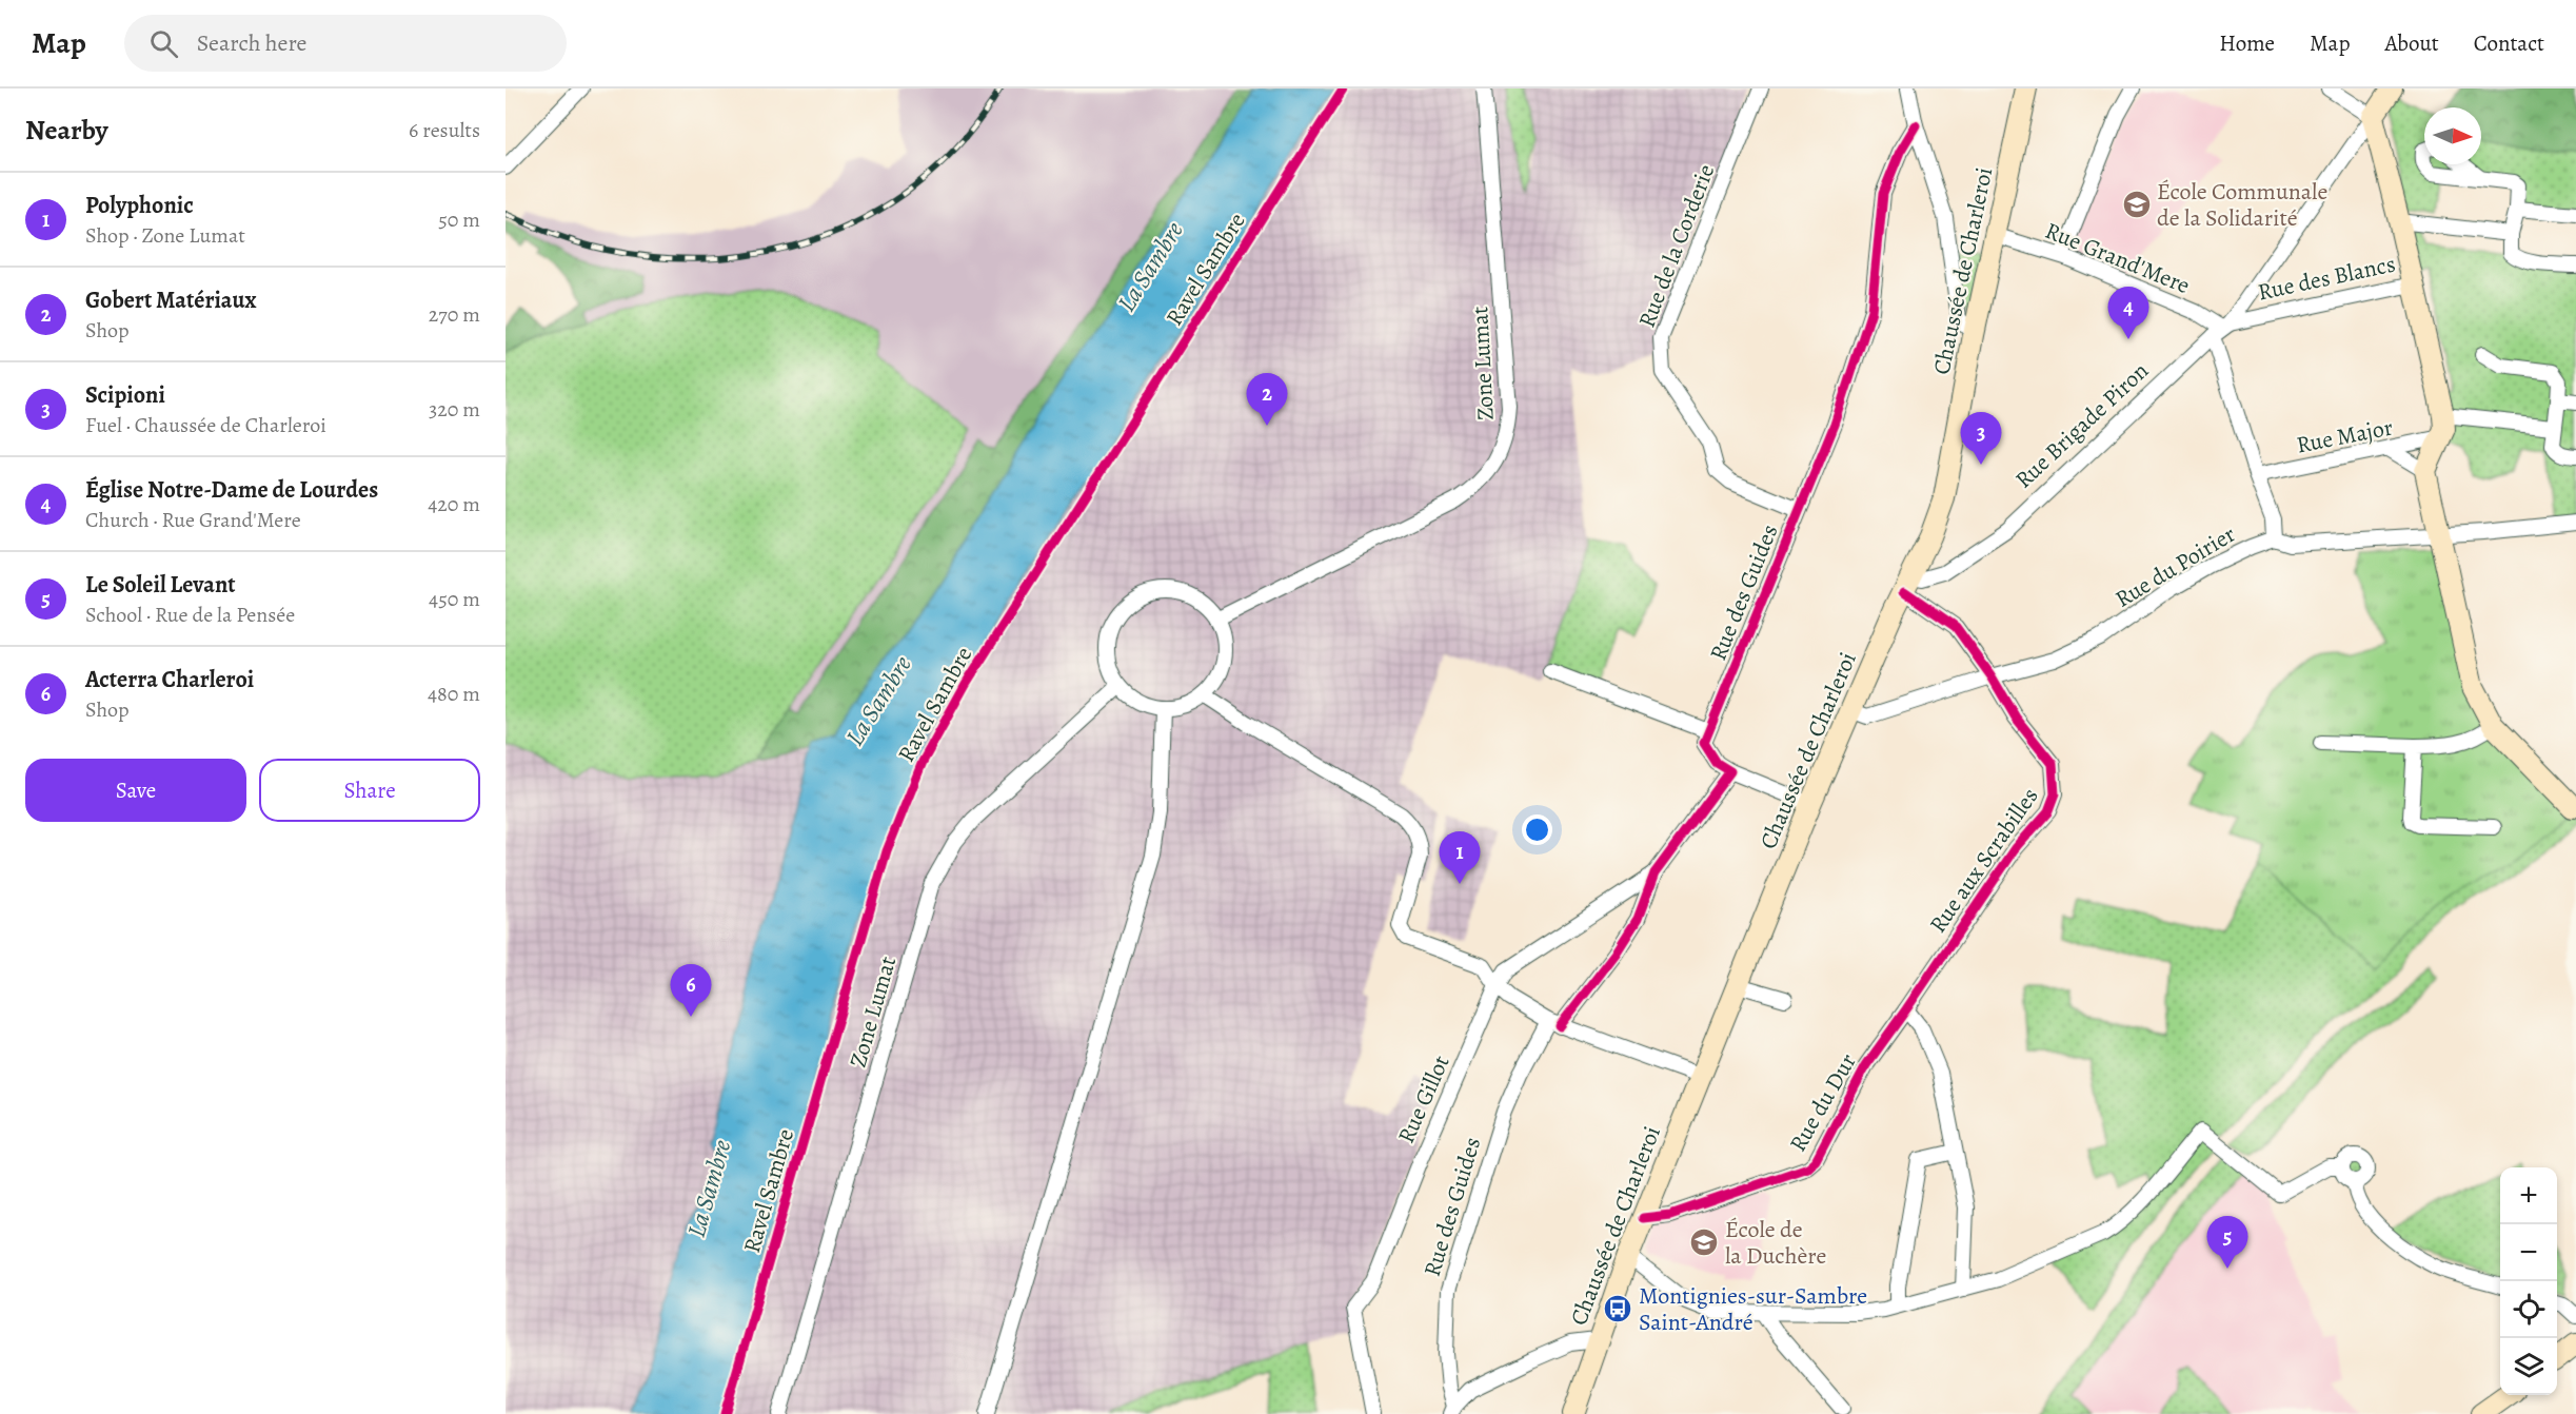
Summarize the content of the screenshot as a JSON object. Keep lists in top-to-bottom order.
{
  "streets": {
    "main road": ["Chaussée de Charleroi", "Rue des Blancs", "Rue Brigade Piron"],
    "street": [
      "Rue de la Corderie",
      "Rue Grand'Mere",
      "Zone Lumat",
      "Rue Major",
      "Rue du Poirier",
      "Rue des Guides",
      "Rue aux Scrabilles",
      "Rue Gillot",
      "Rue du Dur"
    ],
    "cycle path": ["Ravel Sambre"]
  },
  "crossings": [
    ["Rue de la Corderie", "Rue des Guides"],
    ["Rue Grand'Mere", "Chaussée de Charleroi"],
    ["Rue Grand'Mere", "Rue des Blancs"],
    ["Rue Grand'Mere", "Rue Brigade Piron"],
    ["Chaussée de Charleroi", "Rue Brigade Piron"],
    ["Chaussée de Charleroi", "Rue du Poirier"],
    ["Chaussée de Charleroi", "Rue aux Scrabilles"],
    ["Chaussée de Charleroi", "Rue du Dur"],
    ["Rue des Blancs", "Rue Brigade Piron"],
    ["Rue Brigade Piron", "Rue aux Scrabilles"],
    ["Rue du Poirier", "Rue aux Scrabilles"],
    ["Rue des Guides", "Rue Gillot"],
    ["Rue aux Scrabilles", "Rue du Dur"]
  ],
  "water": ["La Sambre"],
  "places": {
    "school or university": ["École Communale de la Solidarité", "École de la Duchère"],
    "bus stop": ["Montignies-sur-Sambre Saint-André"]
  },
  "north": "right",
  "page": {
    "header": "Map",
    "search": "Search here",
    "nav": [
      "Home",
      "Map",
      "About",
      "Contact"
    ],
    "heading": ["Nearby", "6 results"],
    "list": [
      {
        "mark": "1",
        "name": "Polyphonic",
        "note": "Shop · Zone Lumat",
        "value": "50 m"
      },
      {
        "mark": "2",
        "name": "Gobert Matériaux",
        "note": "Shop",
        "value": "270 m"
      },
      {
        "mark": "3",
        "name": "Scipioni",
        "note": "Fuel · Chaussée de Charleroi",
        "value": "320 m"
      },
      {
        "mark": "4",
        "name": "Église Notre-Dame de Lourdes",
        "note": "Church · Rue Grand'Mere",
        "value": "420 m"
      },
      {
        "mark": "5",
        "name": "Le Soleil Levant",
        "note": "School · Rue de la Pensée",
        "value": "450 m"
      },
      {
        "mark": "6",
        "name": "Acterra Charleroi",
        "note": "Shop",
        "value": "480 m"
      }
    ],
    "pins": [
      "4",
      "2",
      "3",
      "1",
      "6",
      "5"
    ],
    "buttons": ["Save", "Share"],
    "map_buttons": ["+", "−"]
  }
}
